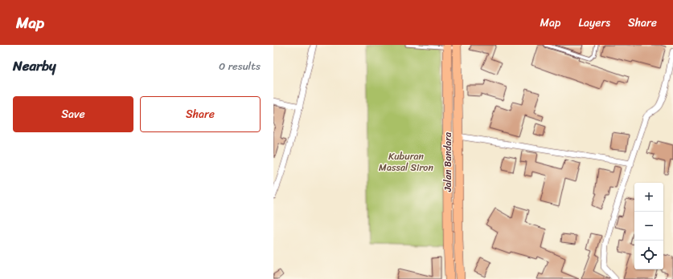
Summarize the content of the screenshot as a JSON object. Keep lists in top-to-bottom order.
{
  "streets": {
    "highway": ["Jalan Bandara"]
  },
  "parks": ["Kuburan Massal Siron"],
  "page": {
    "header": "Map",
    "nav": ["Map", "Layers", "Share"],
    "heading": ["Nearby", "0 results"],
    "buttons": ["Save", "Share"],
    "map_buttons": ["+", "−"]
  }
}
